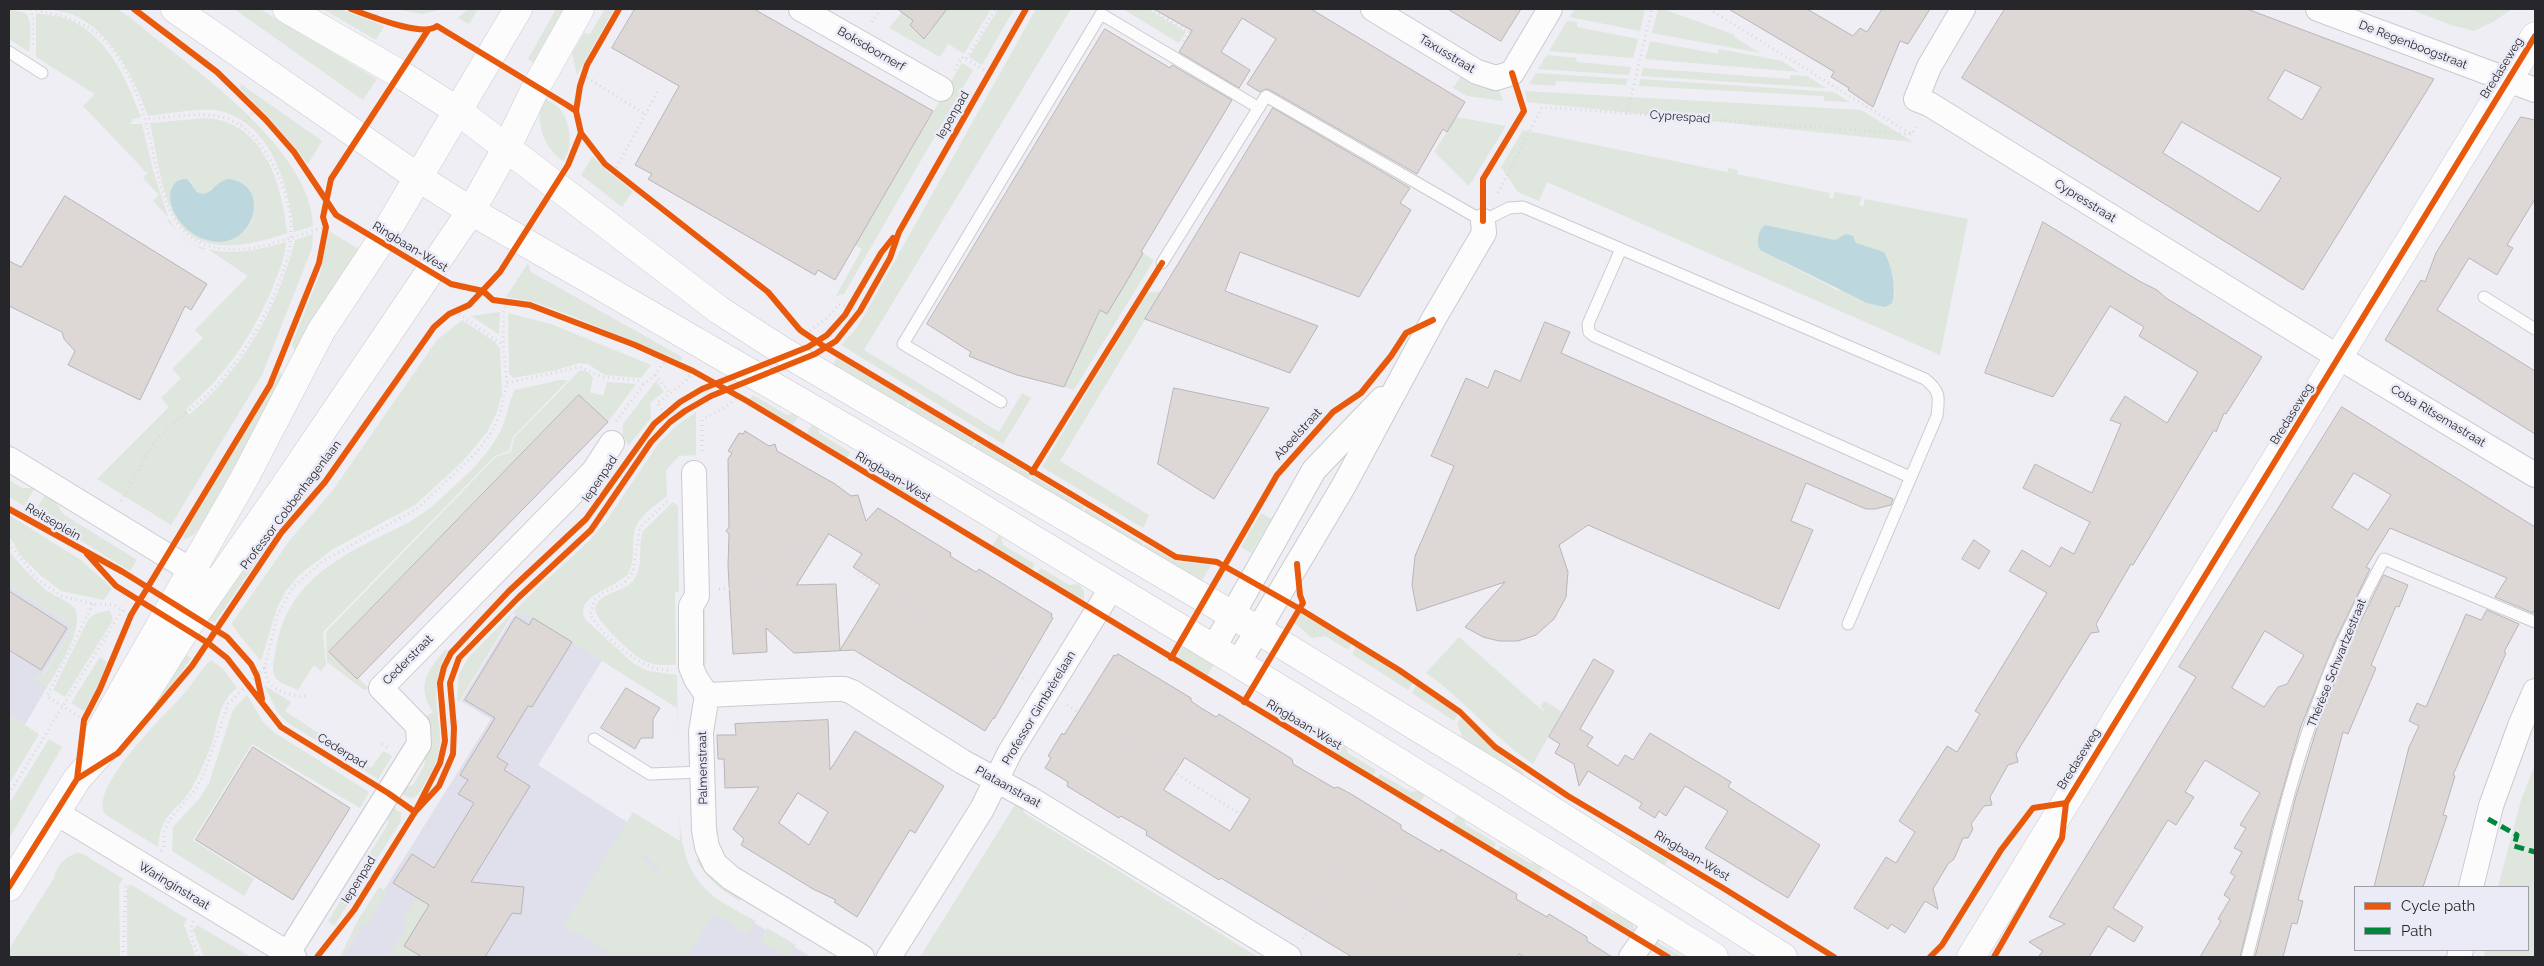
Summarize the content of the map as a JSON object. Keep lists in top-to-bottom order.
{
  "streets": {
    "main road": ["Bredaseweg", "Ringbaan-West", "Professor Cobbenhagenlaan"],
    "street": [
      "De Regenboogstraat",
      "Boksdoornerf",
      "Taxusstraat",
      "Cypresstraat",
      "Coba Ritsemastraat",
      "Cederstraat",
      "Professor Gimbrèrelaan",
      "Palmenstraat",
      "Plataanstraat",
      "Waringinstraat"
    ],
    "lane": ["Thérèse Schwartzestraat"],
    "path": ["Cyprespad"],
    "cycle path": [
      "Iepenpad",
      "Abeelstraat",
      "Reitseplein",
      "Cederpad"
    ]
  },
  "crossings": [
    ["De Regenboogstraat", "Bredaseweg"],
    ["Bredaseweg", "Cypresstraat"],
    ["Bredaseweg", "Coba Ritsemastraat"],
    ["Cypresstraat", "Coba Ritsemastraat"],
    ["Ringbaan-West", "Professor Cobbenhagenlaan"],
    ["Ringbaan-West", "Professor Gimbrèrelaan"],
    ["Professor Cobbenhagenlaan", "Waringinstraat"],
    ["Cederstraat", "Waringinstraat"],
    ["Professor Gimbrèrelaan", "Plataanstraat"],
    ["Palmenstraat", "Plataanstraat"]
  ],
  "legend": ["Cycle path", "Path"]
}
